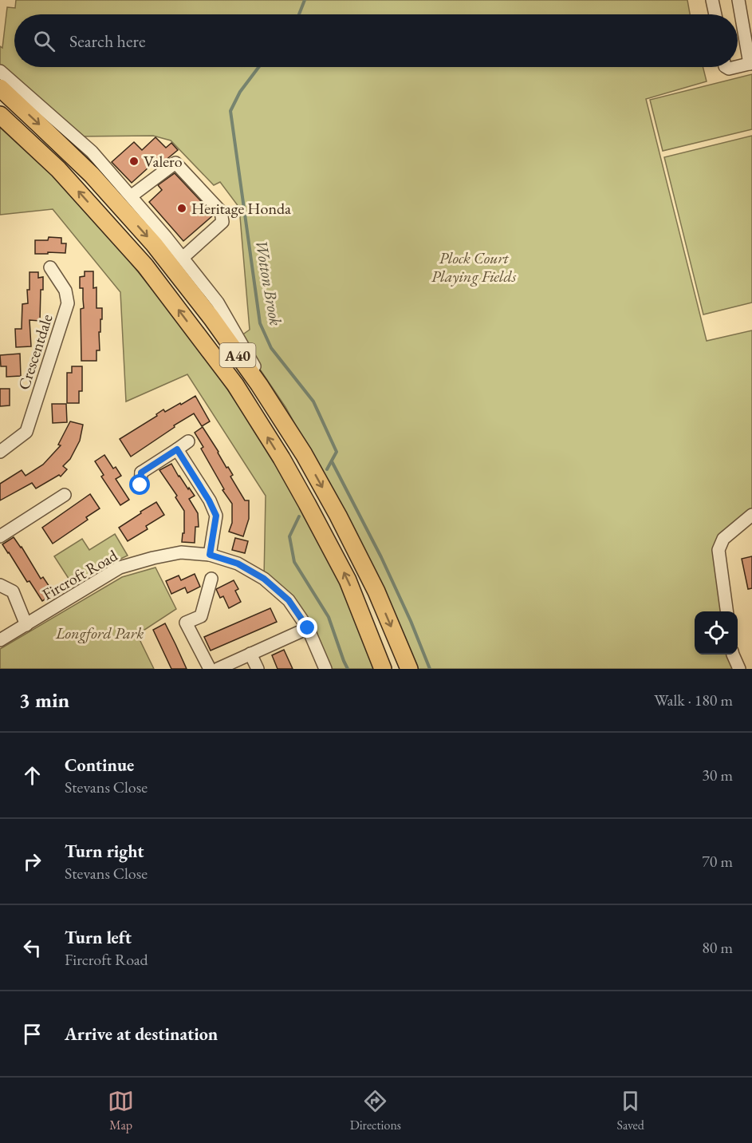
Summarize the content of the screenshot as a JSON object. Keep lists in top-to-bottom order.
{
  "streets": {
    "highway": ["A40"],
    "street": ["Crescentdale", "Fircroft Road"]
  },
  "water": ["Wotton Brook"],
  "parks": ["Plock Court Playing Fields", "Longford Park"],
  "places": ["Valero", "Heritage Honda"],
  "page": {
    "search": "Search here",
    "heading": ["3 min", "Walk · 180 m"],
    "list": [
      ["Continue", "Stevans Close", "30 m"],
      ["Turn right", "Stevans Close", "70 m"],
      ["Turn left", "Fircroft Road", "80 m"],
      "Arrive at destination"
    ],
    "nav": ["Map", "Directions", "Saved"]
  }
}
